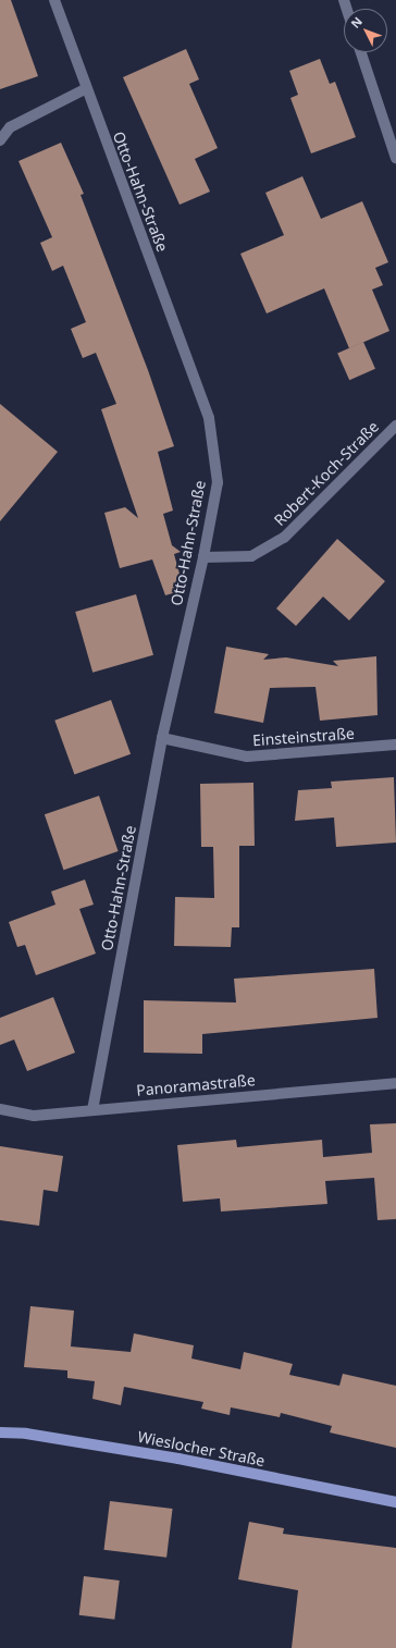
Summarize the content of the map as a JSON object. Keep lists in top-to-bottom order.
{
  "streets": {
    "main road": ["Wieslocher Straße"],
    "street": [
      "Otto-Hahn-Straße",
      "Robert-Koch-Straße",
      "Einsteinstraße",
      "Panoramastraße"
    ]
  },
  "crossings": [
    ["Otto-Hahn-Straße", "Robert-Koch-Straße"],
    ["Otto-Hahn-Straße", "Einsteinstraße"],
    ["Otto-Hahn-Straße", "Panoramastraße"]
  ],
  "north": "top left"
}
